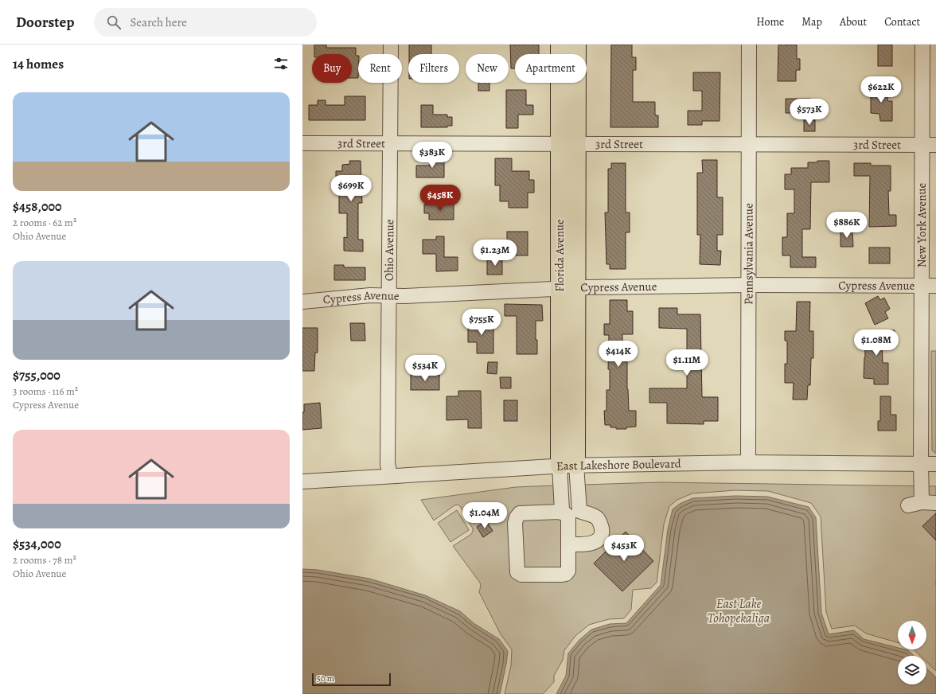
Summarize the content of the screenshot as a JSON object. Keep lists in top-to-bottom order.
{
  "streets": {
    "main road": ["Florida Avenue"],
    "street": [
      "3rd Street",
      "New York Avenue",
      "Ohio Avenue",
      "Pennsylvania Avenue",
      "Cypress Avenue",
      "East Lakeshore Boulevard"
    ]
  },
  "crossings": [
    ["3rd Street", "New York Avenue"],
    ["3rd Street", "Ohio Avenue"],
    ["3rd Street", "Pennsylvania Avenue"],
    ["3rd Street", "Florida Avenue"],
    ["New York Avenue", "Cypress Avenue"],
    ["New York Avenue", "East Lakeshore Boulevard"],
    ["Ohio Avenue", "Cypress Avenue"],
    ["Ohio Avenue", "East Lakeshore Boulevard"],
    ["Pennsylvania Avenue", "Cypress Avenue"],
    ["Pennsylvania Avenue", "East Lakeshore Boulevard"],
    ["Florida Avenue", "Cypress Avenue"],
    ["Florida Avenue", "East Lakeshore Boulevard"]
  ],
  "water": ["East Lake Tohopekaliga"],
  "scale_bar": "50 m",
  "north": "bottom",
  "page": {
    "header": "Doorstep",
    "search": "Search here",
    "nav": [
      "Home",
      "Map",
      "About",
      "Contact"
    ],
    "heading": "14 homes",
    "chip": [
      "Buy",
      "Rent",
      "Filters",
      "New",
      "Apartment"
    ],
    "price": [
      "$622K",
      "$573K",
      "$383K",
      "$699K",
      "$458K",
      "$886K",
      "$1.23M",
      "$755K",
      "$1.08M",
      "$414K",
      "$1.11M",
      "$534K",
      "$1.04M",
      "$453K"
    ],
    "list": [
      {
        "name": "$458,000",
        "note": "2 rooms · 62 m² · Ohio Avenue"
      },
      {
        "name": "$755,000",
        "note": "3 rooms · 116 m² · Cypress Avenue"
      },
      {
        "name": "$534,000",
        "note": "2 rooms · 78 m² · Ohio Avenue"
      }
    ],
    "scale": "50 m"
  }
}
